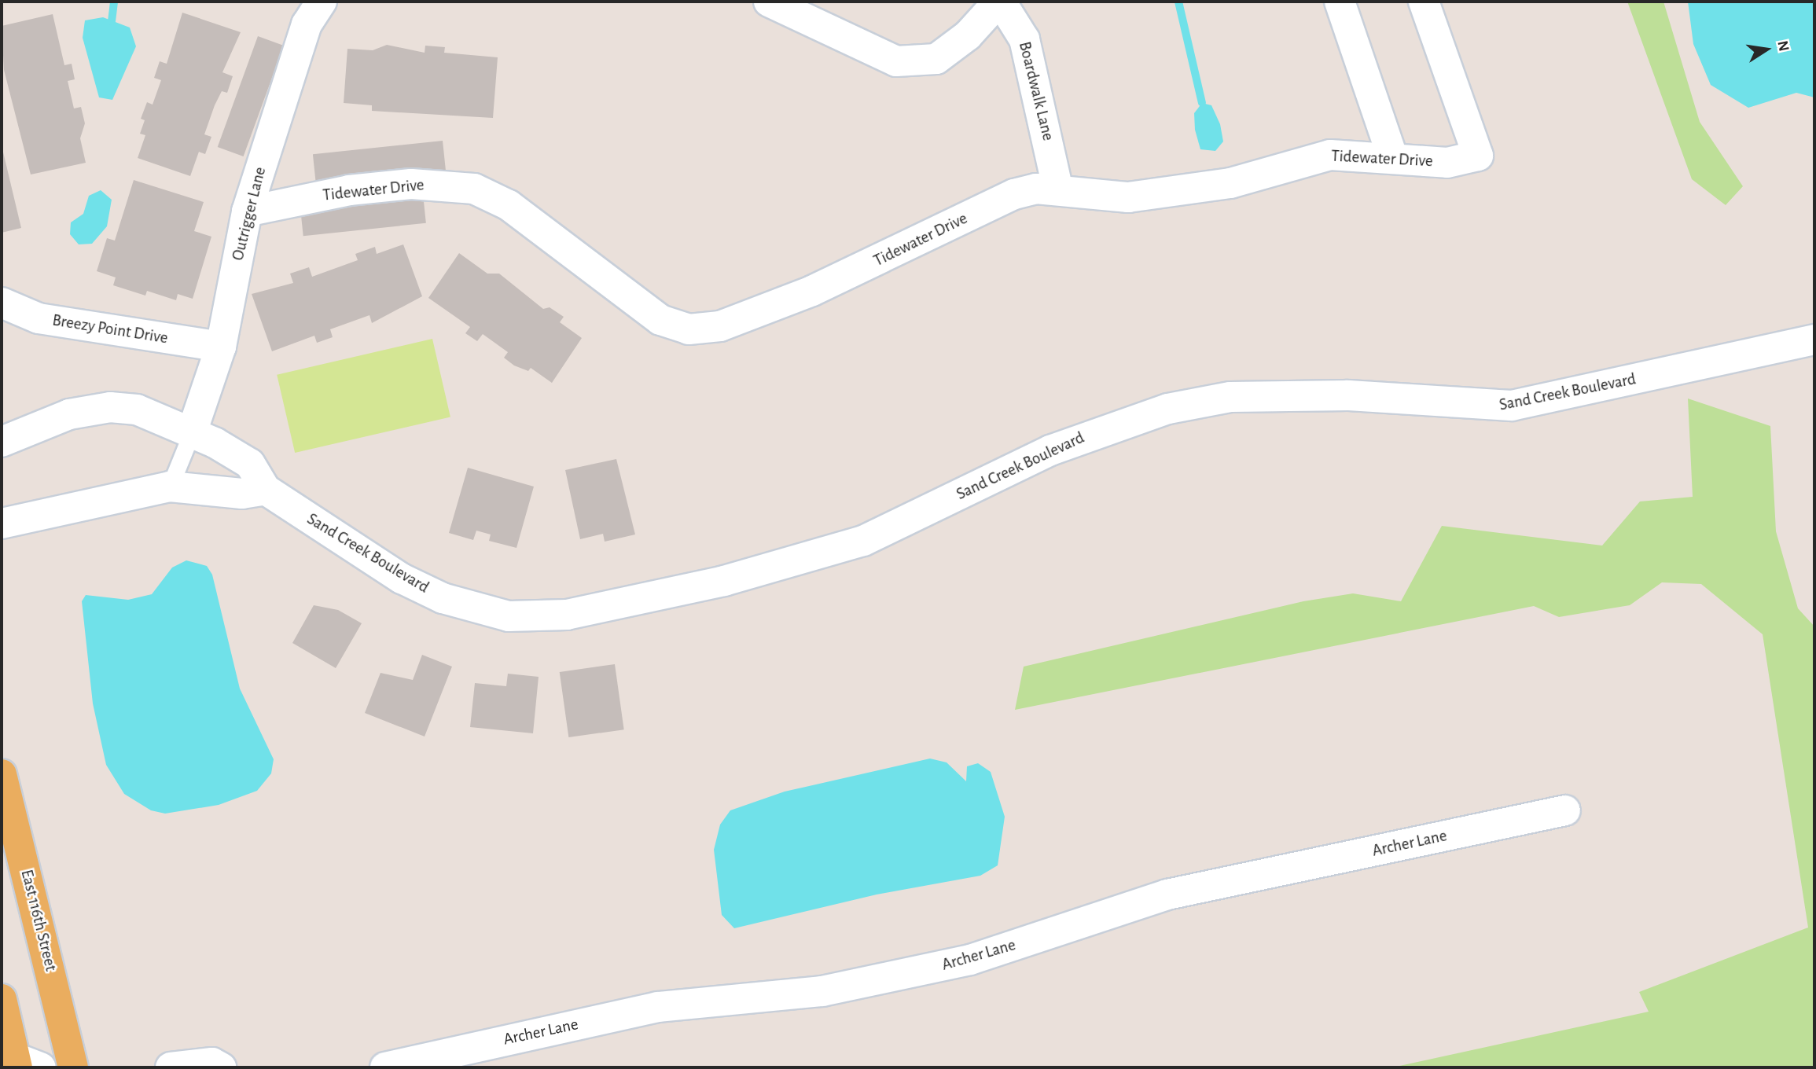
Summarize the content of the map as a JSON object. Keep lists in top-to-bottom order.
{
  "streets": {
    "main road": ["East 116th Street"],
    "street": [
      "Boardwalk Lane",
      "Tidewater Drive",
      "Outrigger Lane",
      "Breezy Point Drive",
      "Sand Creek Boulevard",
      "Archer Lane"
    ]
  },
  "crossings": [
    ["Boardwalk Lane", "Tidewater Drive"],
    ["Tidewater Drive", "Outrigger Lane"],
    ["Outrigger Lane", "Breezy Point Drive"],
    ["Outrigger Lane", "Sand Creek Boulevard"]
  ],
  "north": "right"
}
